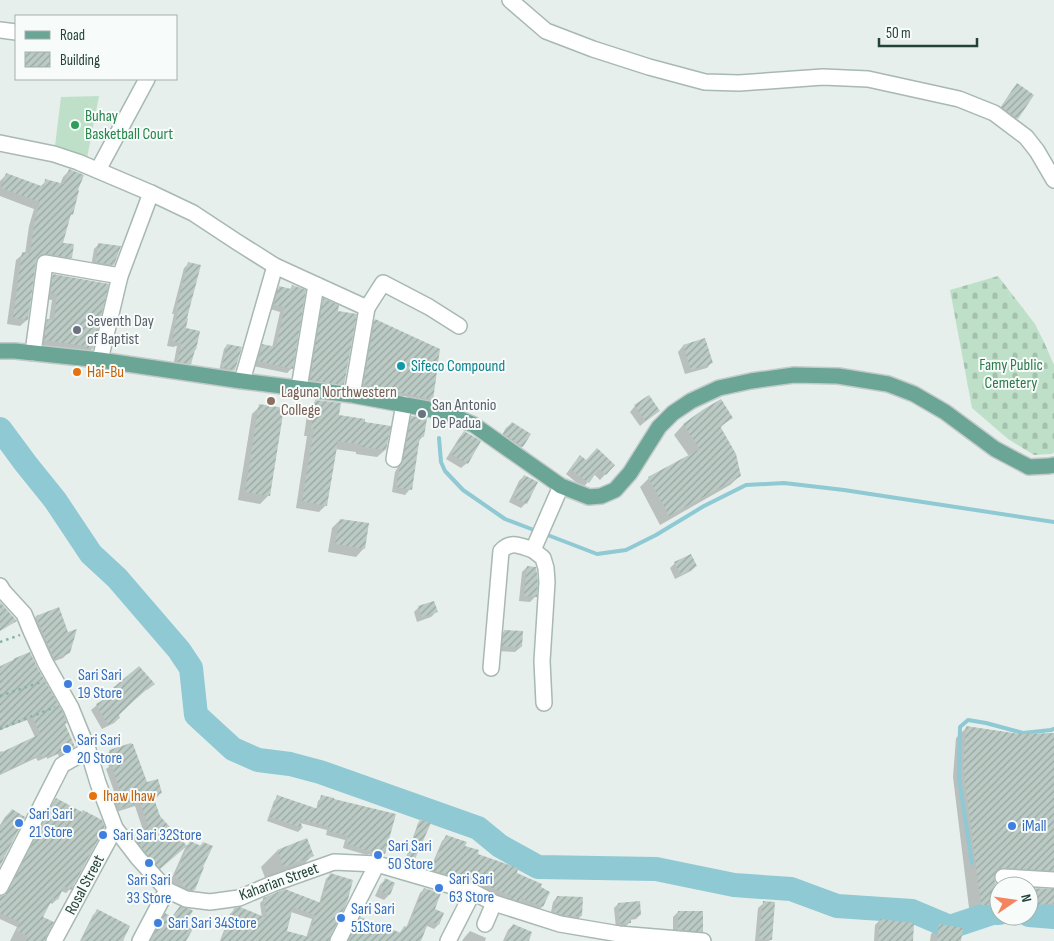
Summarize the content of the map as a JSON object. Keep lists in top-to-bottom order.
{
  "streets": {
    "street": ["Kaharian Street", "Rosal Street"]
  },
  "crossings": [
    ["Kaharian Street", "Rosal Street"]
  ],
  "parks": ["Famy Public Cemetery"],
  "places": [
    "Buhay Basketball Court",
    "Seventh Day of Baptist",
    "Sifeco Compound",
    "Hai-Bu",
    "Laguna Northwestern College",
    "San Antonio De Padua",
    "Sari Sari 19 Store",
    "Sari Sari 20 Store",
    "Ihaw Ihaw",
    "Sari Sari 21 Store",
    "iMall",
    "Sari Sari 32Store",
    "Sari Sari 50 Store",
    "Sari Sari 33 Store",
    "Sari Sari 63 Store",
    "Sari Sari 51Store",
    "Sari Sari 34Store"
  ],
  "legend": ["Road", "Building"],
  "scale_bar": "50 m",
  "north": "right"
}
